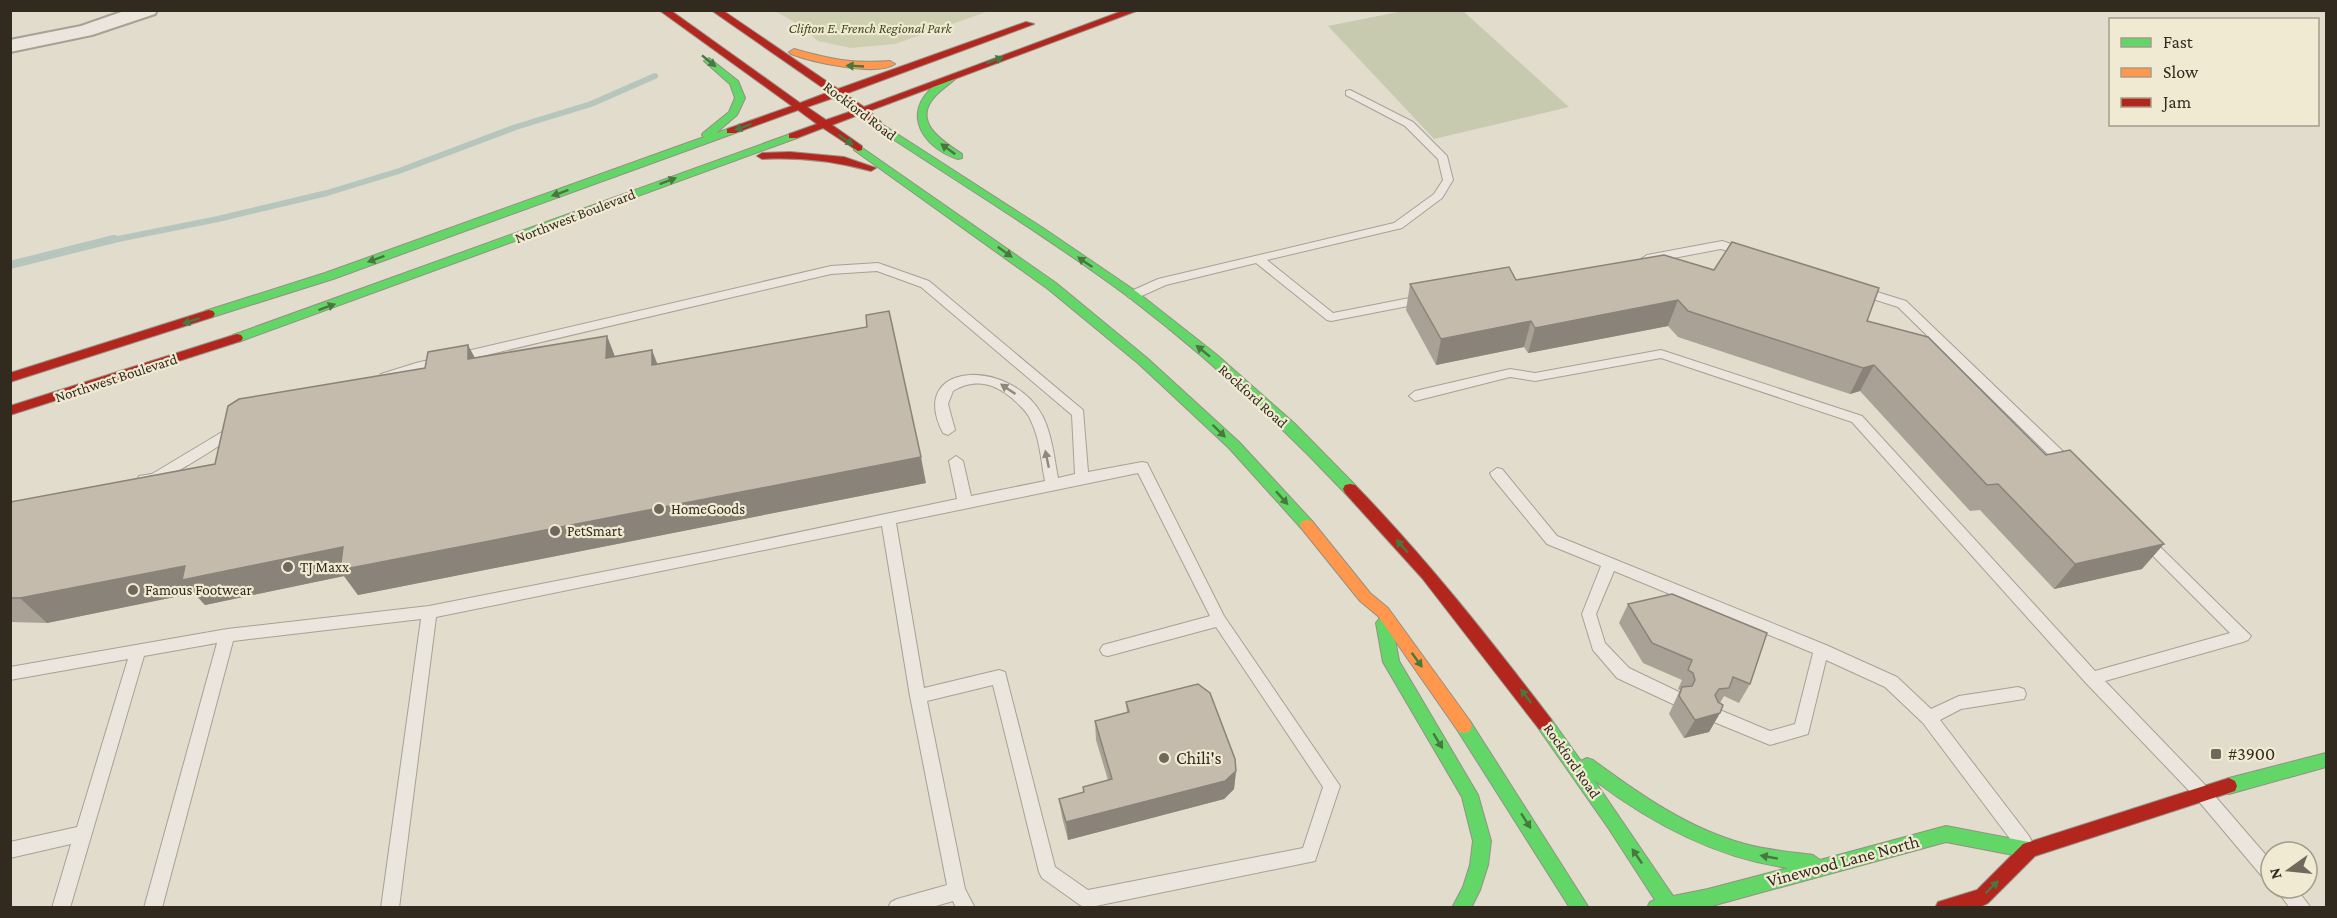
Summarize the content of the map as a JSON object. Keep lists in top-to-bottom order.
{
  "streets": {
    "main road": ["Rockford Road", "Northwest Boulevard", "Vinewood Lane North"]
  },
  "crossings": [
    ["Rockford Road", "Northwest Boulevard"],
    ["Rockford Road", "Vinewood Lane North"]
  ],
  "parks": ["Clifton E. French Regional Park"],
  "places": {
    "other": [
      "HomeGoods",
      "PetSmart",
      "TJ Maxx",
      "Famous Footwear",
      "Chili's"
    ],
    "transit": ["#3900"]
  },
  "legend": ["Fast", "Slow", "Jam"],
  "north": "left"
}
